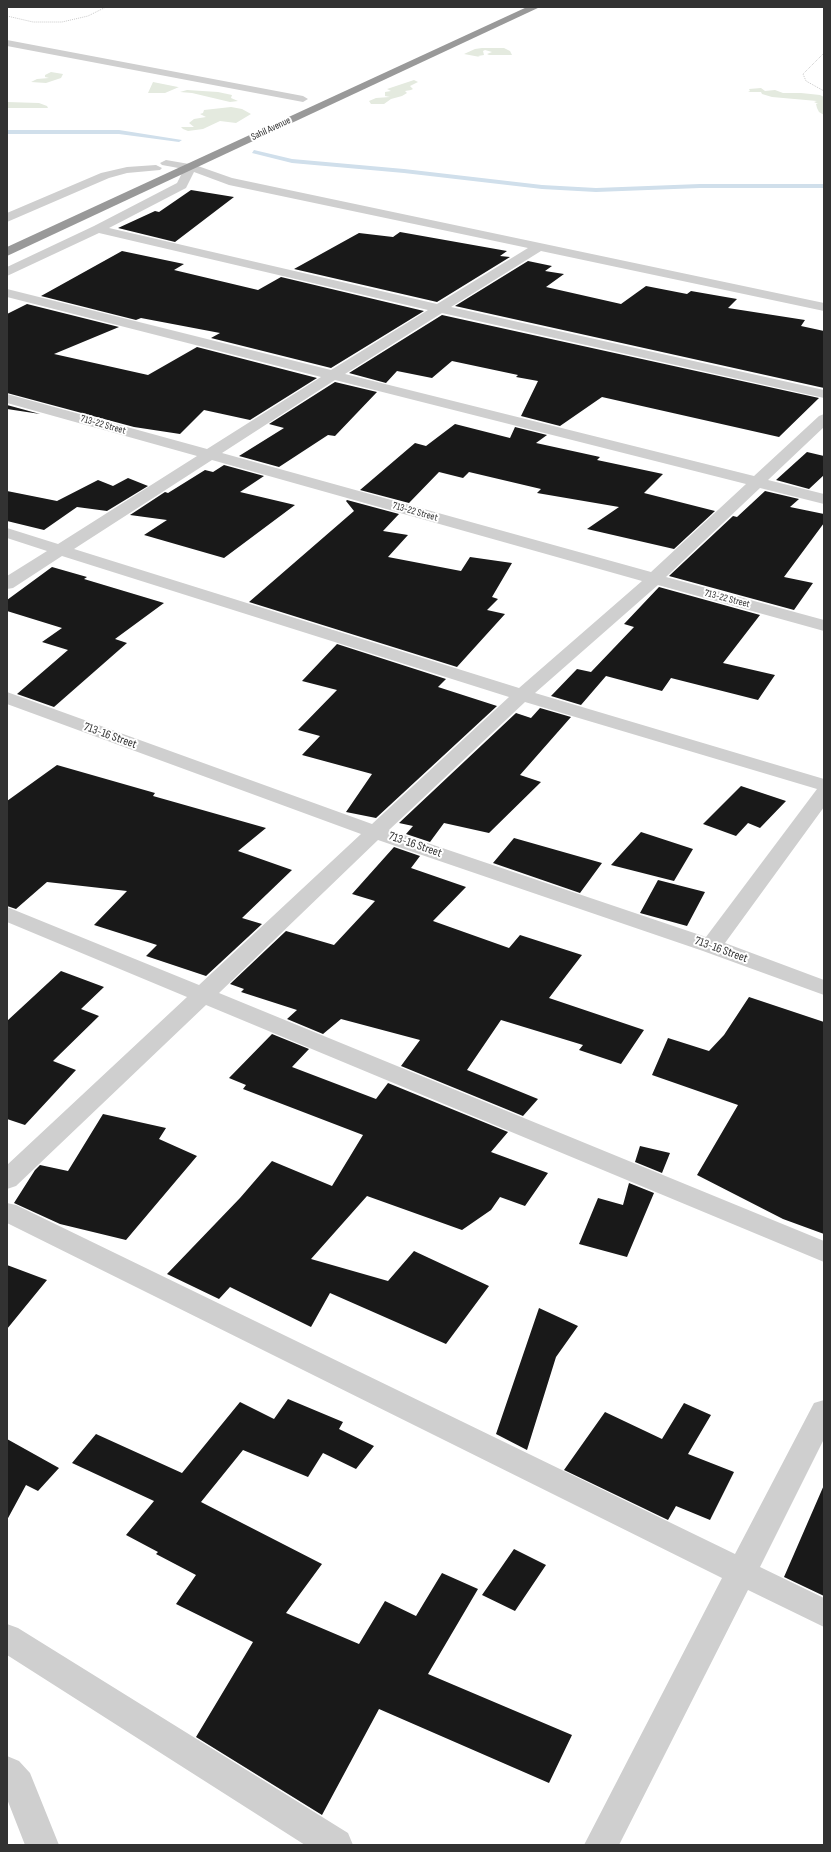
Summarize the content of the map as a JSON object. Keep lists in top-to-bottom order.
{
  "streets": {
    "highway": ["Sahil Avenue"],
    "street": ["713-22 Street", "713-16 Street"]
  }
}
